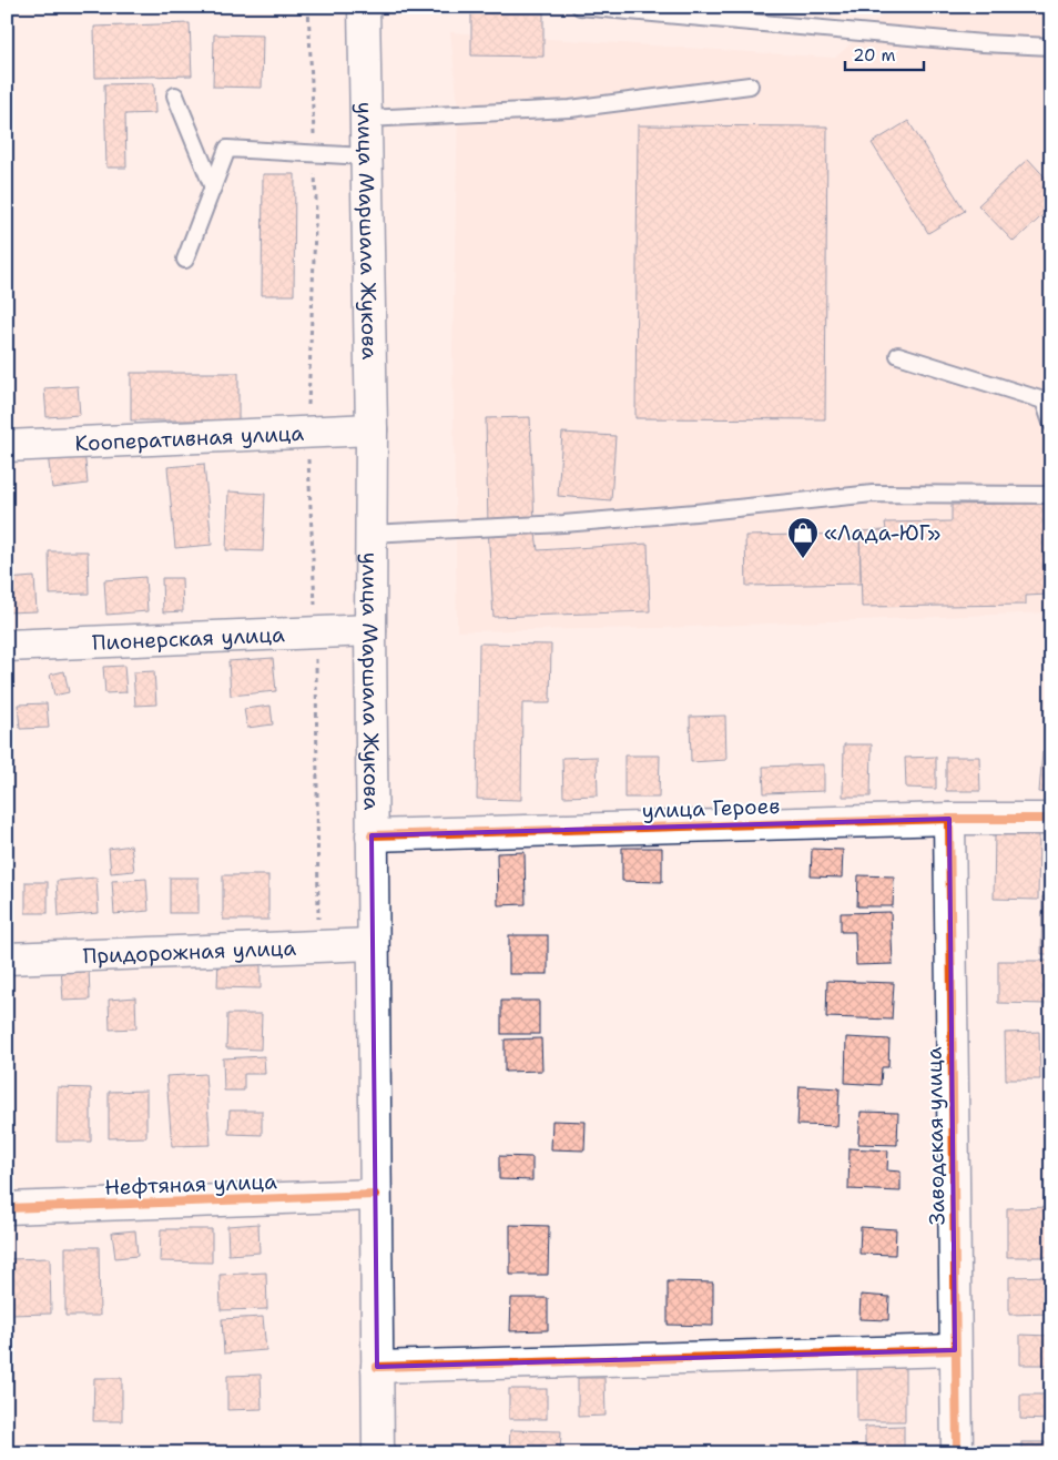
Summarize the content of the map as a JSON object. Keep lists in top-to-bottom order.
{
  "streets": {
    "street": [
      "улица Маршала Жукова",
      "Кооперативная улица",
      "Пионерская улица",
      "улица Героев",
      "Придорожная улица",
      "Заводская улица",
      "Нефтяная улица"
    ]
  },
  "crossings": [
    ["улица Маршала Жукова", "Кооперативная улица"],
    ["улица Маршала Жукова", "Пионерская улица"],
    ["улица Маршала Жукова", "улица Героев"],
    ["улица Маршала Жукова", "Придорожная улица"],
    ["улица Маршала Жукова", "Нефтяная улица"],
    ["улица Героев", "Заводская улица"]
  ],
  "places": {
    "shop": ["«Лада-ЮГ»"]
  },
  "scale_bar": "20 m"
}
